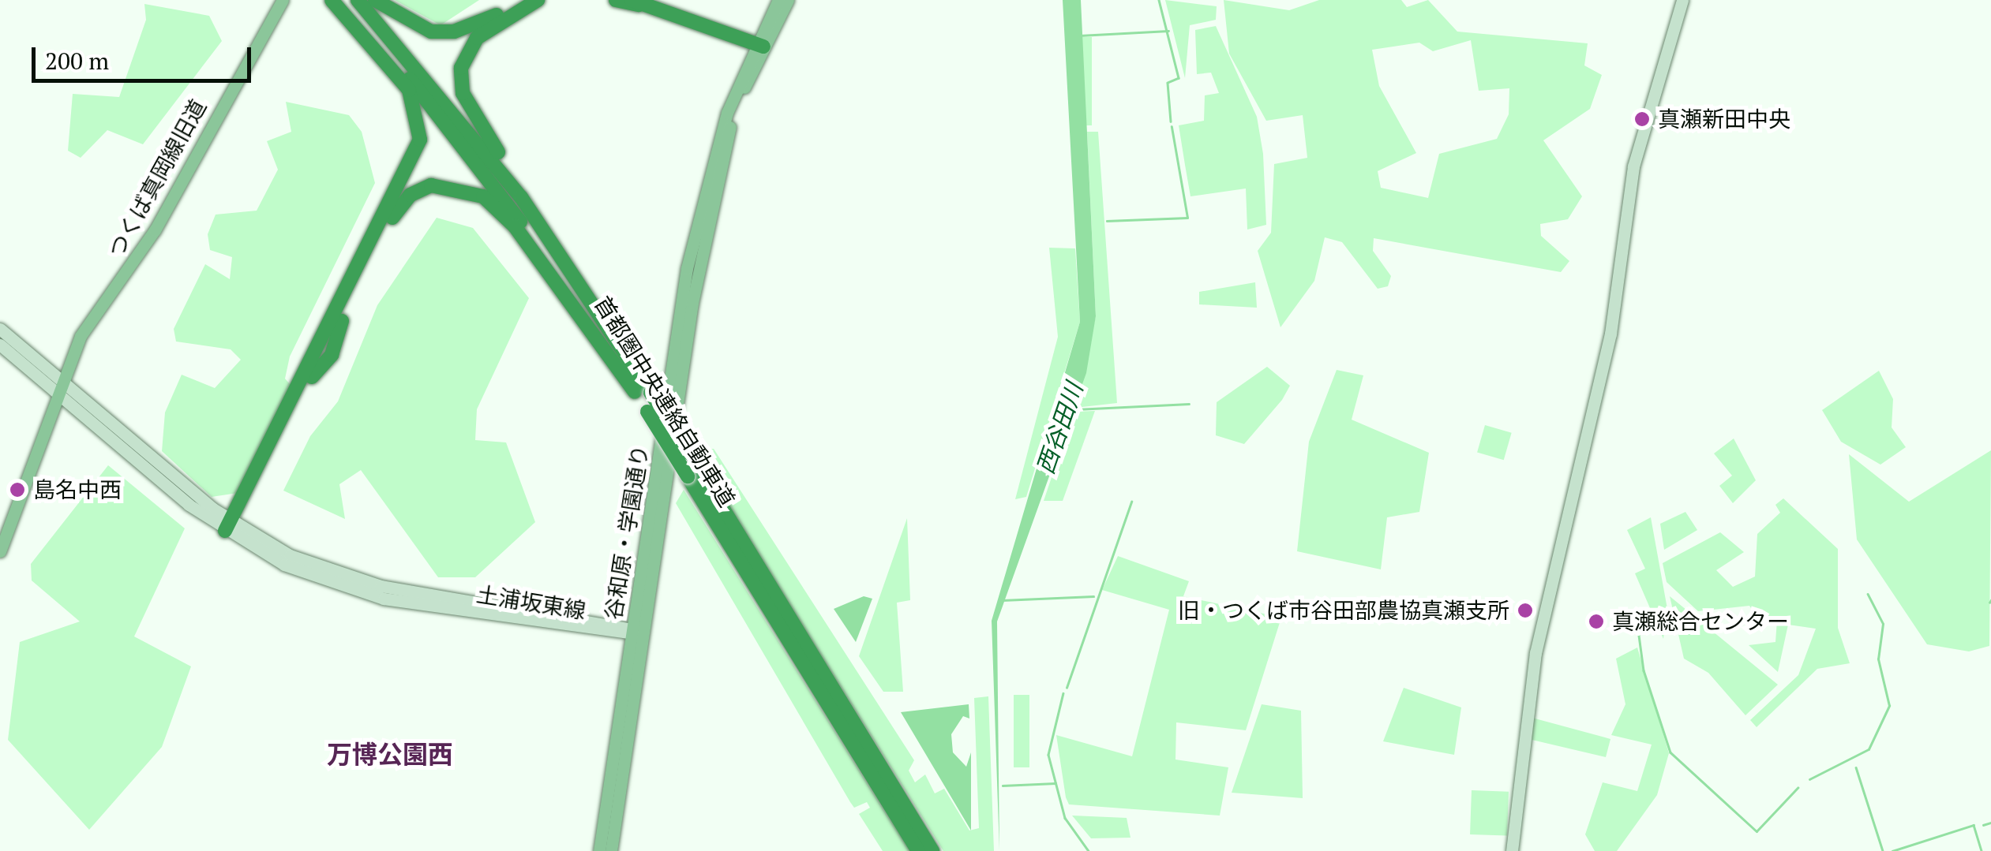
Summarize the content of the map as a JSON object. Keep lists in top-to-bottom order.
{
  "streets": {
    "highway": ["首都圏中央連絡自動車道"],
    "main road": ["つくば真岡線旧道", "谷和原・学園通り"],
    "street": ["土浦坂東線"]
  },
  "crossings": [
    ["つくば真岡線旧道", "土浦坂東線"],
    ["谷和原・学園通り", "土浦坂東線"]
  ],
  "districts": ["万博公園西"],
  "water": ["西谷田川"],
  "places": [
    "真瀬新田中央",
    "島名中西",
    "旧・つくば市谷田部農協真瀬支所",
    "真瀬総合センター"
  ],
  "scale_bar": "200 m"
}
